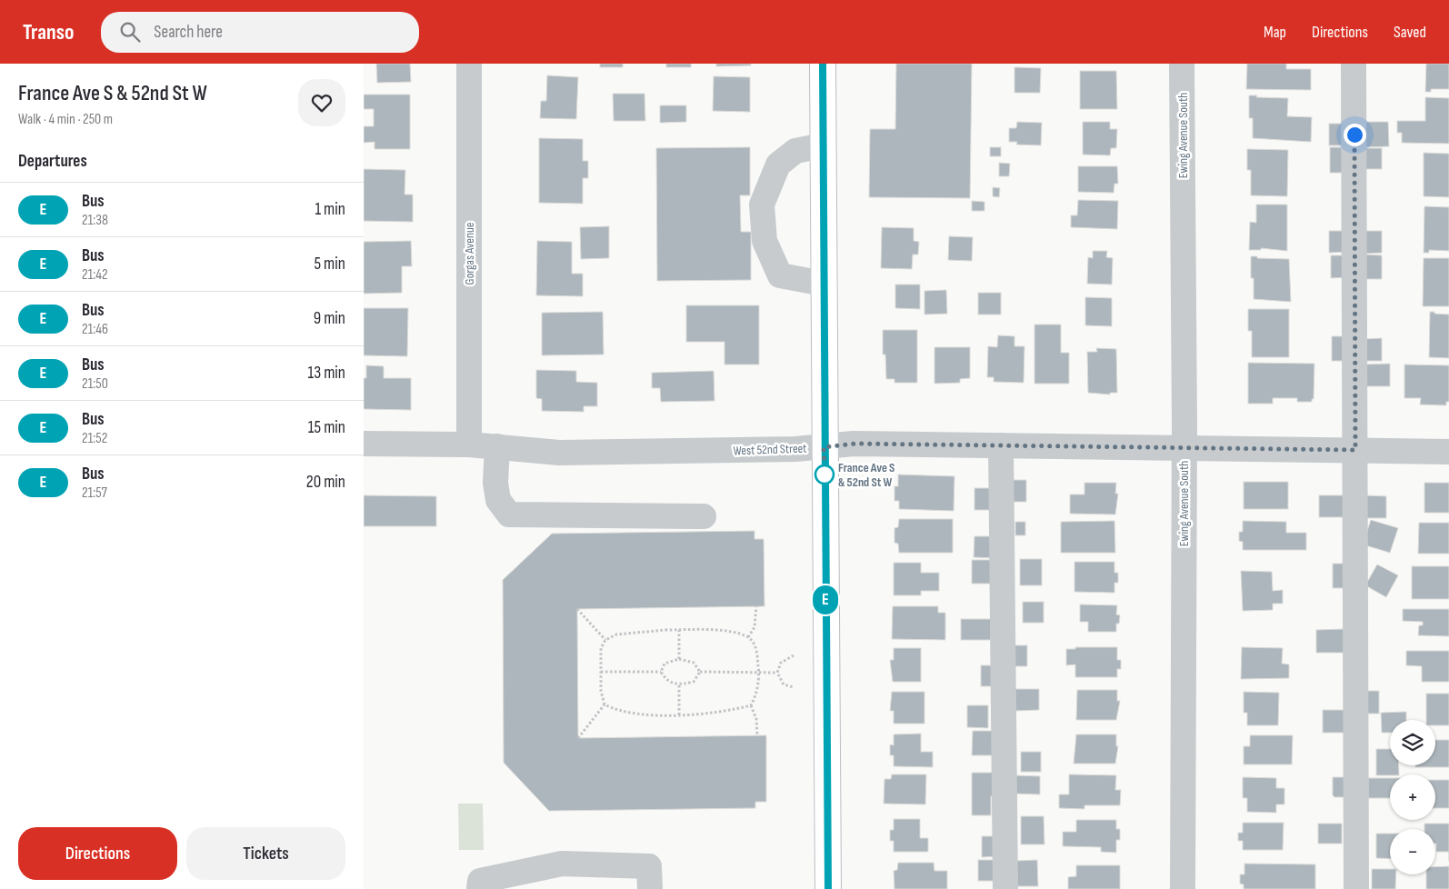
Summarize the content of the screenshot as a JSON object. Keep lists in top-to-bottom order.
{
  "streets": {
    "street": ["Ewing Avenue South", "Gorgas Avenue", "West 52nd Street"]
  },
  "crossings": [
    ["Ewing Avenue South", "West 52nd Street"],
    ["Gorgas Avenue", "West 52nd Street"]
  ],
  "places": ["France Ave S & 52nd St W"],
  "lines": ["bus line E"],
  "page": {
    "header": "Transo",
    "search": "Search here",
    "nav": ["Map", "Directions", "Saved"],
    "heading": [
      ["France Ave S & 52nd St W", "Walk · 4 min · 250 m"],
      "Departures"
    ],
    "on_map": "E",
    "list": [
      {
        "mark": "E",
        "name": "Bus",
        "note": "21:38",
        "value": "1 min"
      },
      {
        "mark": "E",
        "name": "Bus",
        "note": "21:42",
        "value": "5 min"
      },
      {
        "mark": "E",
        "name": "Bus",
        "note": "21:46",
        "value": "9 min"
      },
      {
        "mark": "E",
        "name": "Bus",
        "note": "21:50",
        "value": "13 min"
      },
      {
        "mark": "E",
        "name": "Bus",
        "note": "21:52",
        "value": "15 min"
      },
      {
        "mark": "E",
        "name": "Bus",
        "note": "21:57",
        "value": "20 min"
      }
    ],
    "map_buttons": ["+", "−"],
    "buttons": ["Directions", "Tickets"]
  }
}
